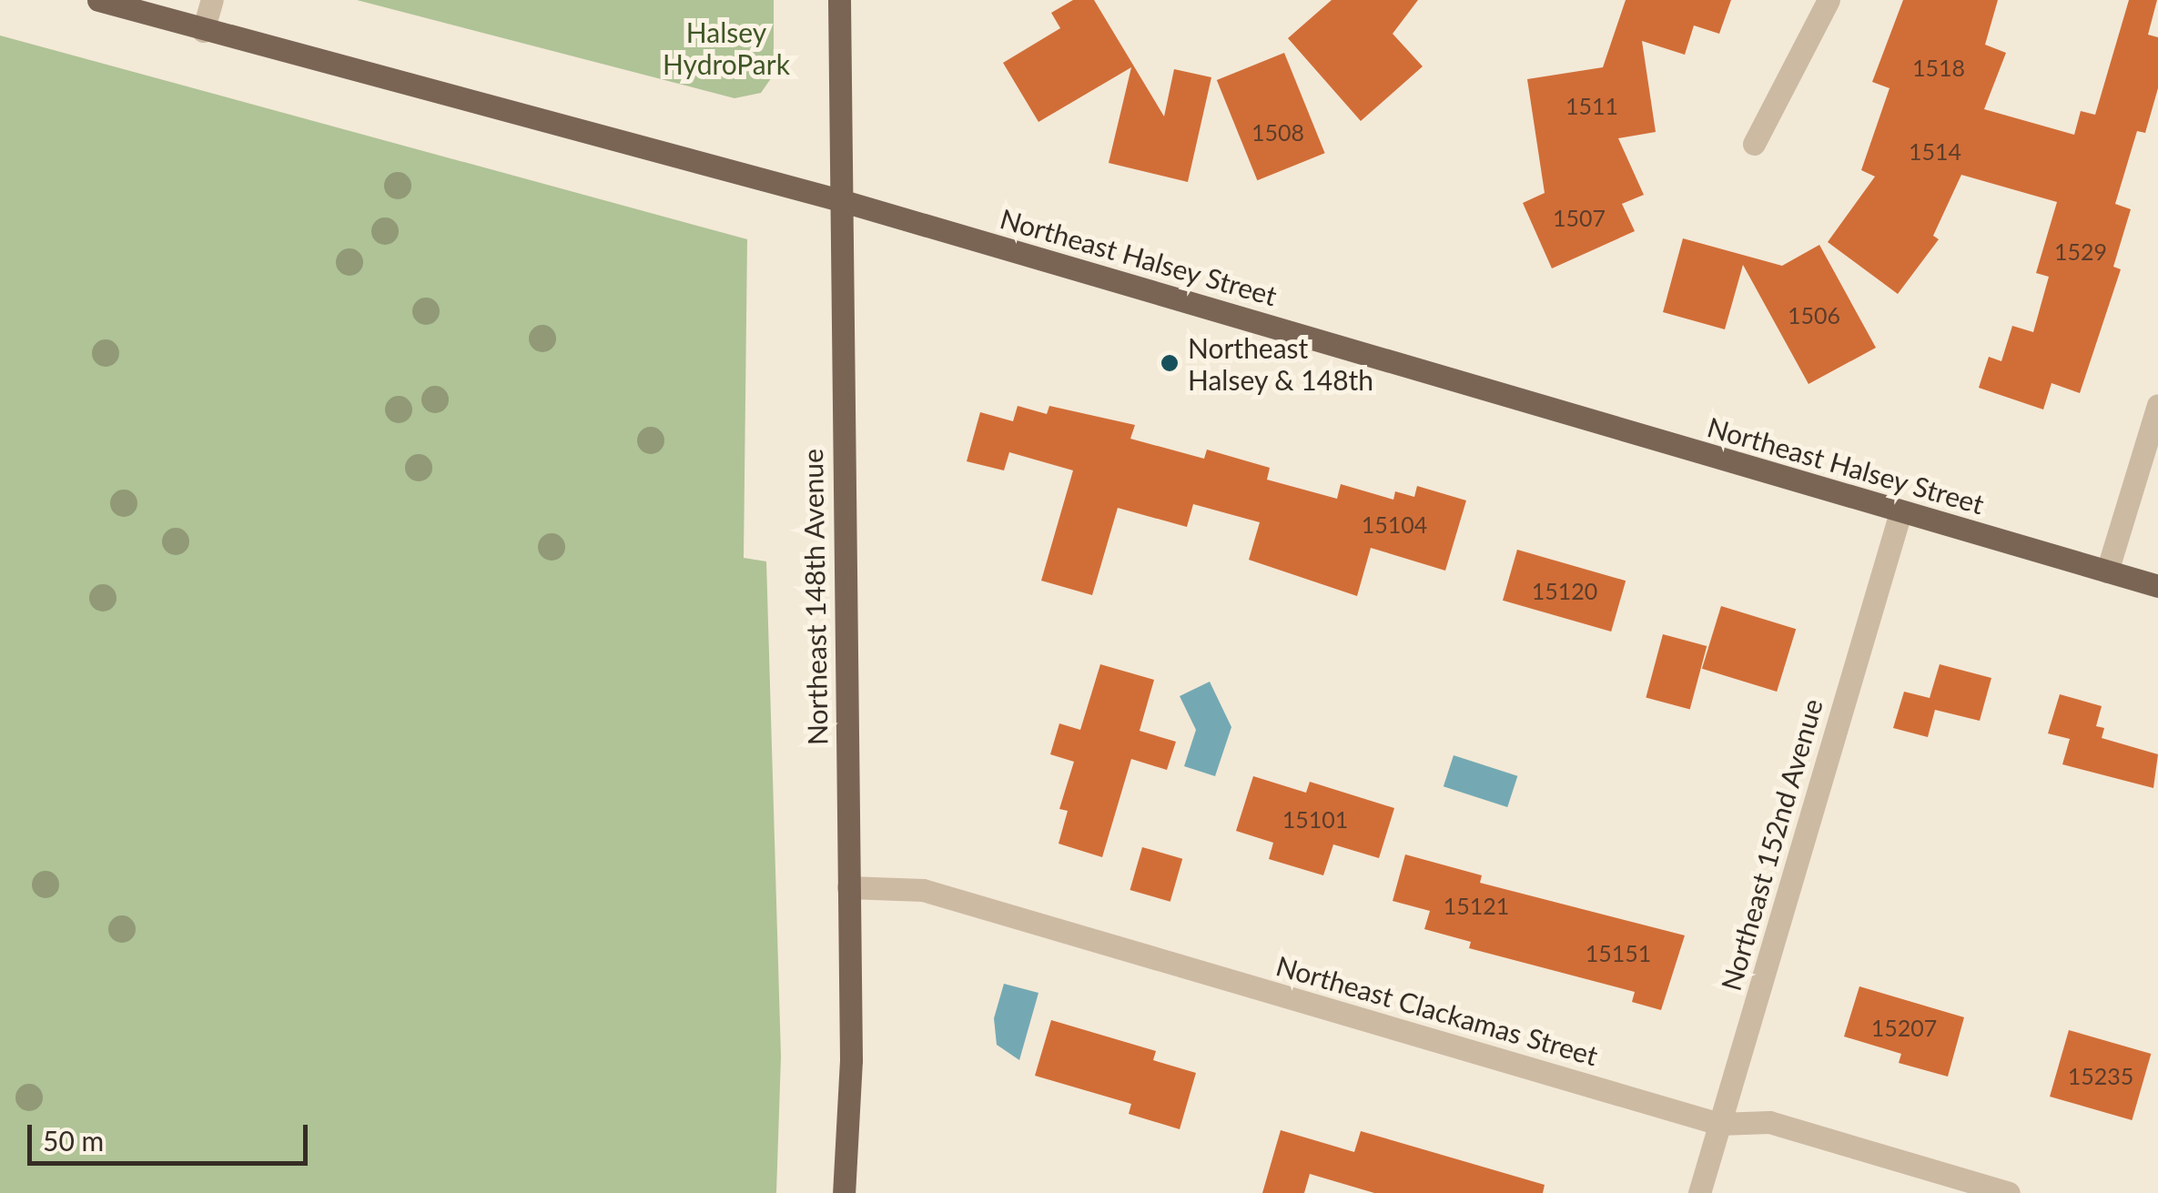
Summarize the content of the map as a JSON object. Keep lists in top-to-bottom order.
{
  "streets": {
    "main road": ["Northeast Halsey Street", "Northeast 148th Avenue"],
    "street": ["Northeast 152nd Avenue", "Northeast Clackamas Street"]
  },
  "crossings": [
    ["Northeast Halsey Street", "Northeast 148th Avenue"],
    ["Northeast Halsey Street", "Northeast 152nd Avenue"],
    ["Northeast 148th Avenue", "Northeast Clackamas Street"],
    ["Northeast 152nd Avenue", "Northeast Clackamas Street"]
  ],
  "parks": ["Halsey HydroPark"],
  "places": ["Northeast Halsey & 148th"],
  "house_numbers": [
    "1518",
    "1511",
    "1508",
    "1514",
    "1507",
    "1529",
    "1506",
    "15104",
    "15120",
    "15101",
    "15121",
    "15151",
    "15207",
    "15235"
  ],
  "scale_bar": "50 m"
}
